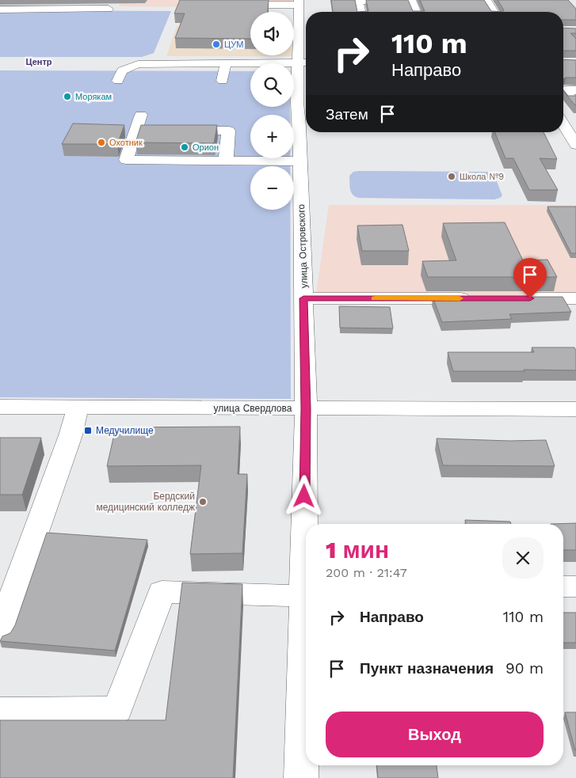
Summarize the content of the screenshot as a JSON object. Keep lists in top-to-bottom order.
{
  "streets": {
    "street": ["улица Островского", "улица Свердлова"]
  },
  "crossings": [
    ["улица Островского", "улица Свердлова"]
  ],
  "districts": ["Центр"],
  "places": {
    "other": [
      "ЦУМ",
      "Морякам",
      "Охотник",
      "Орион",
      "Школа №9",
      "Бердский медицинский колледж"
    ],
    "transit": ["Медучилище"]
  },
  "page": {
    "map_buttons": ["+", "−"],
    "turn": ["110 m", "Направо"],
    "then": "Затем",
    "heading": ["1 мин", "200 m · 21:47"],
    "list": [
      {
        "name": "Направо",
        "value": "110 m"
      },
      {
        "name": "Пункт назначения",
        "value": "90 m"
      }
    ],
    "buttons": "Выход"
  }
}
